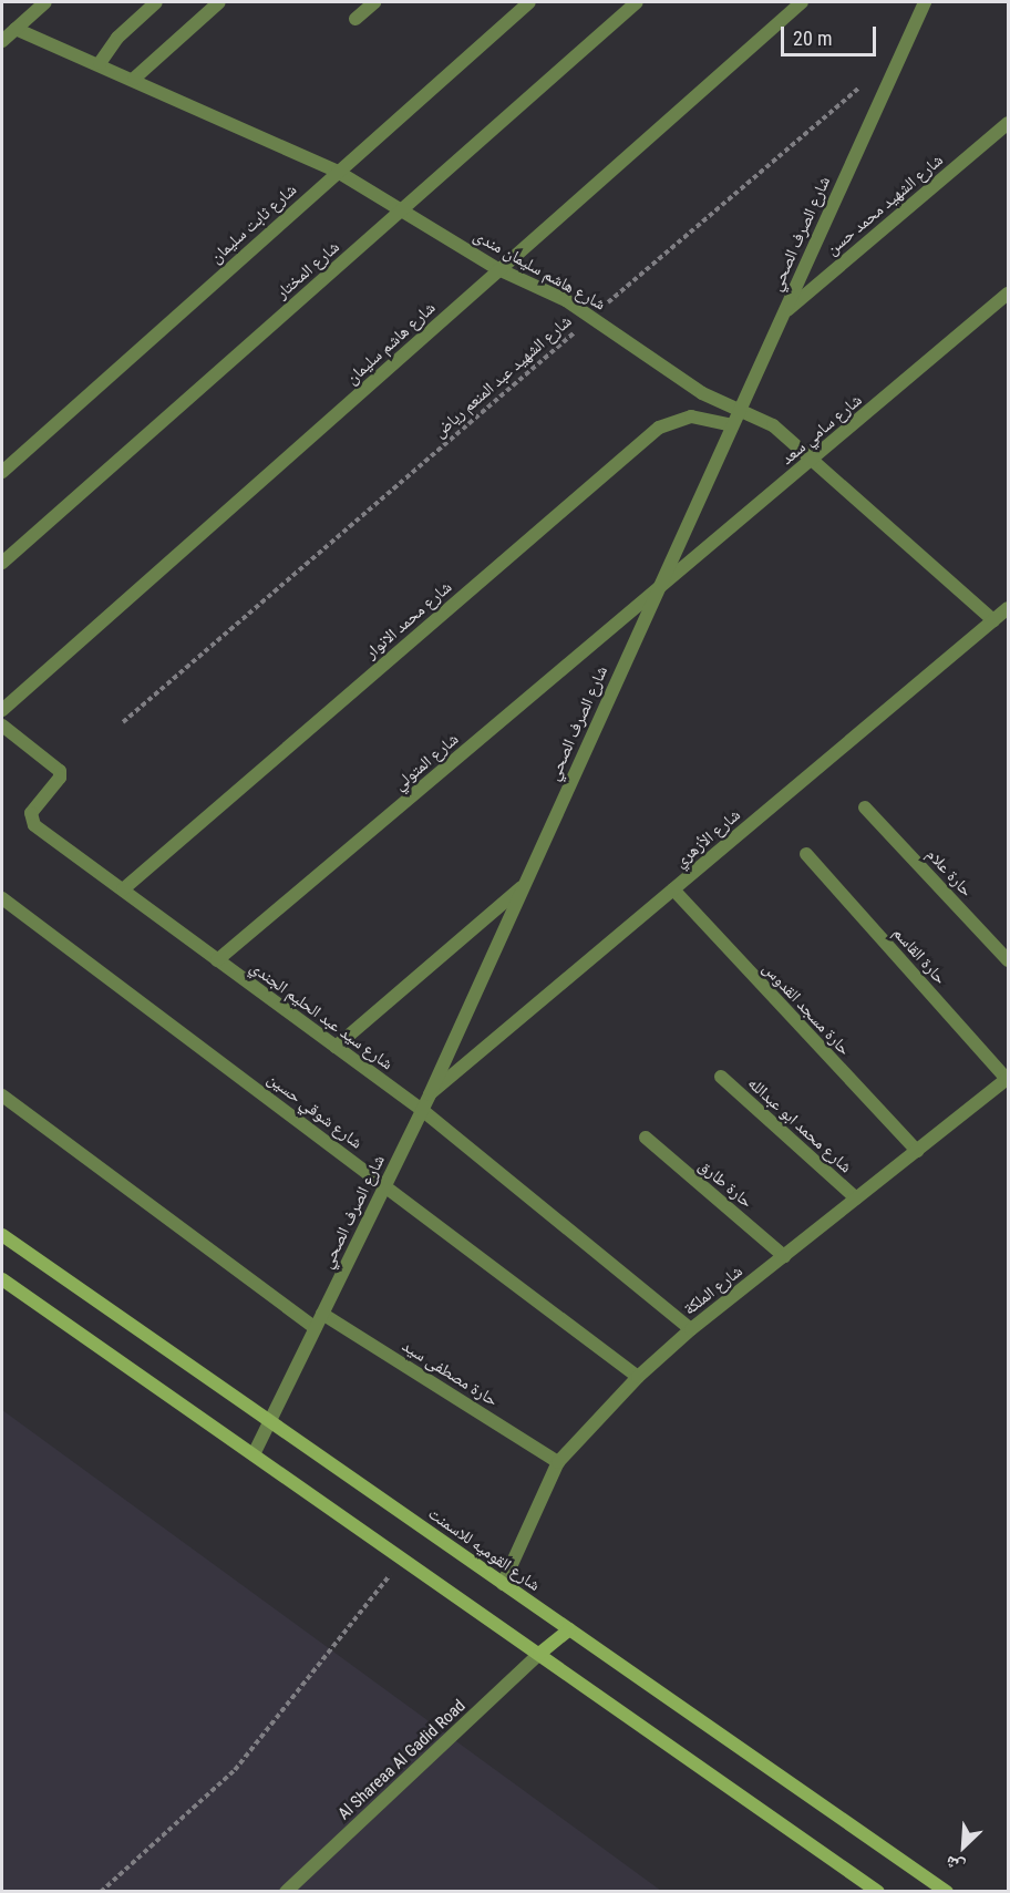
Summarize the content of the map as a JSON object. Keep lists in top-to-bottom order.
{
  "streets": {
    "main road": ["شارع القوميه للاسمنت"],
    "street": [
      "شارع الشهيد محمد حسن",
      "شارع ثابت سليمان",
      "شارع الصرف الصحي",
      "شارع المختار",
      "شارع هاشم سليمان مندى",
      "شارع هاشم سليمان",
      "شارع سامي سعد",
      "شارع محمد الانوار",
      "شارع المتولي",
      "شارع الأزهري",
      "حارة علام",
      "حارة القاسم",
      "حارة مسجد القدوس",
      "شارع سيد عبد الحليم الجندي",
      "شارع شوقي حسين",
      "شارع محمد ابو عبدالله",
      "حارة طارق",
      "شارع الملكة",
      "حارة مصطفى سيد",
      "Al Shareaa Al Gadid Road"
    ],
    "path": ["شارع الشهيد عبد المنعم رياض"]
  },
  "crossings": [
    ["شارع الشهيد محمد حسن", "شارع الصرف الصحي"],
    ["شارع ثابت سليمان", "شارع هاشم سليمان مندى"],
    ["شارع الصرف الصحي", "شارع هاشم سليمان مندى"],
    ["شارع الصرف الصحي", "شارع سامي سعد"],
    ["شارع الصرف الصحي", "شارع محمد الانوار"],
    ["شارع الصرف الصحي", "شارع المتولي"],
    ["شارع الصرف الصحي", "شارع الأزهري"],
    ["شارع الصرف الصحي", "شارع سيد عبد الحليم الجندي"],
    ["شارع الصرف الصحي", "شارع شوقي حسين"],
    ["شارع الصرف الصحي", "حارة مصطفى سيد"],
    ["شارع الصرف الصحي", "شارع القوميه للاسمنت"],
    ["شارع المختار", "شارع هاشم سليمان مندى"],
    ["شارع هاشم سليمان مندى", "شارع هاشم سليمان"],
    ["شارع هاشم سليمان مندى", "شارع الشهيد عبد المنعم رياض"],
    ["شارع هاشم سليمان مندى", "شارع سامي سعد"],
    ["شارع هاشم سليمان مندى", "شارع الأزهري"],
    ["شارع سامي سعد", "شارع المتولي"],
    ["شارع محمد الانوار", "شارع سيد عبد الحليم الجندي"],
    ["شارع المتولي", "شارع سيد عبد الحليم الجندي"],
    ["شارع الأزهري", "حارة مسجد القدوس"],
    ["حارة القاسم", "شارع الملكة"],
    ["حارة مسجد القدوس", "شارع الملكة"],
    ["شارع سيد عبد الحليم الجندي", "شارع الملكة"],
    ["شارع شوقي حسين", "شارع الملكة"],
    ["شارع محمد ابو عبدالله", "شارع الملكة"],
    ["حارة طارق", "شارع الملكة"],
    ["شارع الملكة", "حارة مصطفى سيد"],
    ["شارع الملكة", "شارع القوميه للاسمنت"]
  ],
  "scale_bar": "20 m",
  "north": "bottom left"
}
